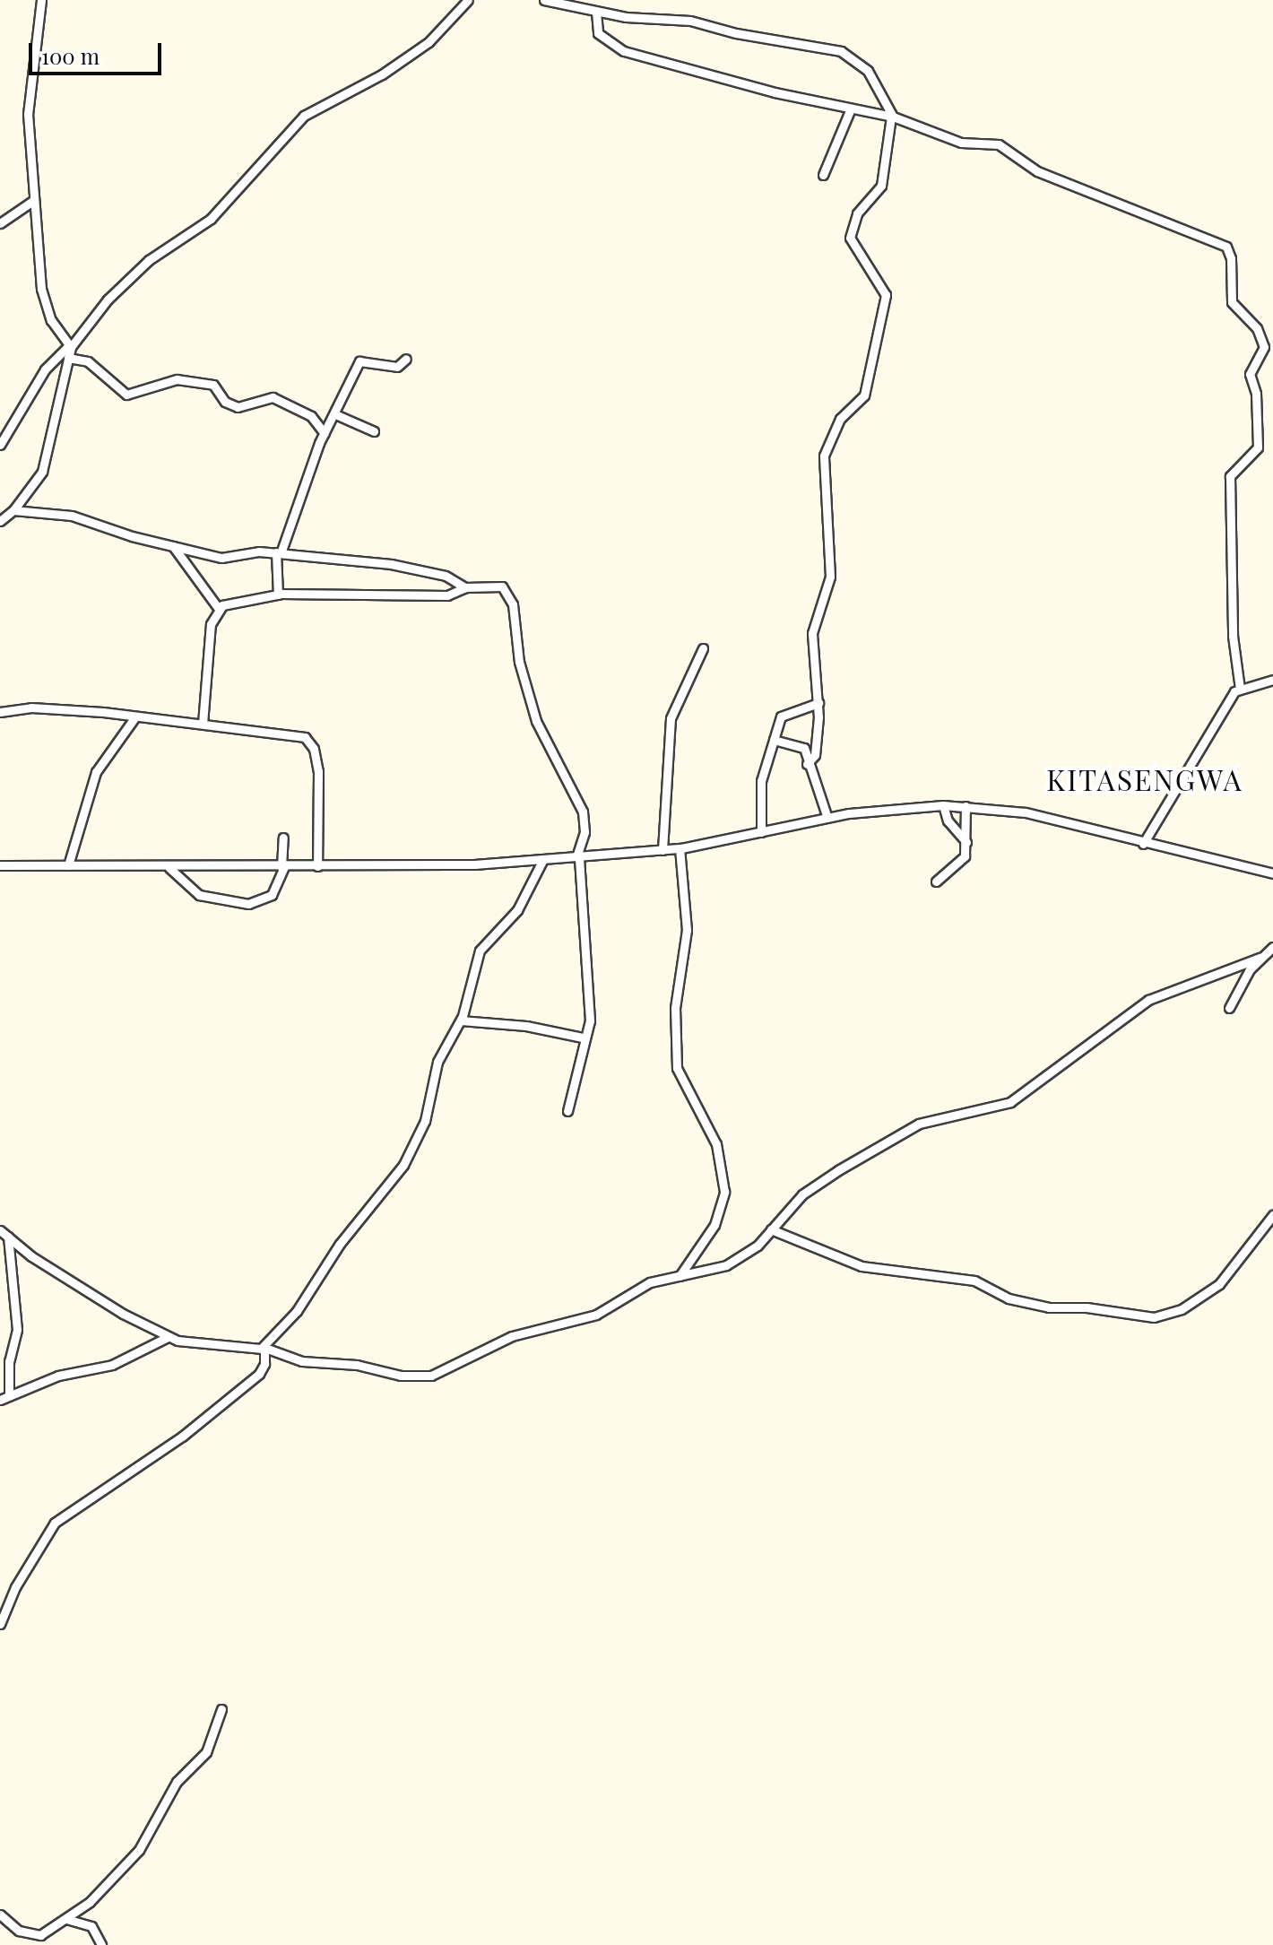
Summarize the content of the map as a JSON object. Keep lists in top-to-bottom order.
{
  "districts": ["KITASENGWA"],
  "scale_bar": "100 m"
}
